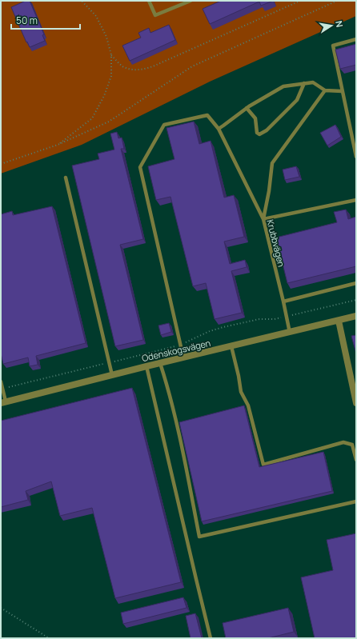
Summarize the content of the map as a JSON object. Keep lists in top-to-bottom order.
{
  "streets": {
    "street": ["Odenskogsvägen"],
    "lane": ["Krubbvägen"]
  },
  "crossings": [
    ["Krubbvägen", "Odenskogsvägen"]
  ],
  "scale_bar": "50 m",
  "north": "right"
}
